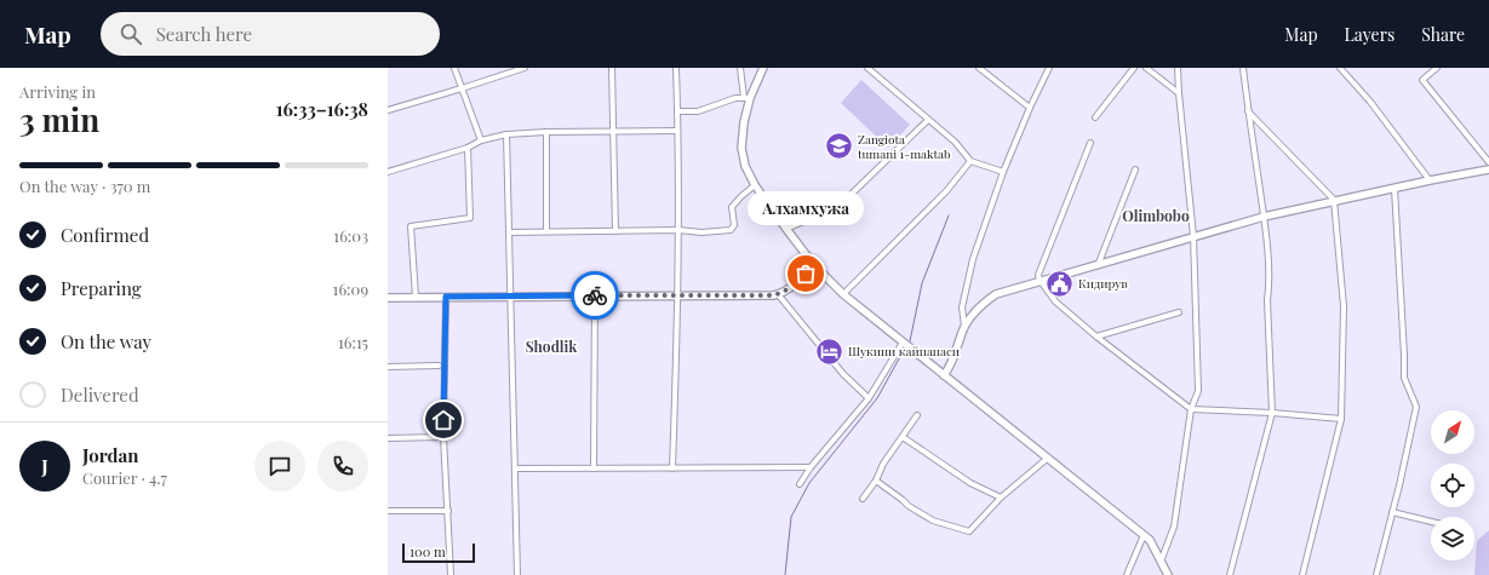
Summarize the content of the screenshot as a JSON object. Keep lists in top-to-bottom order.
{
  "districts": ["Olimbobo", "Shodlik"],
  "places": {
    "school or university": ["Zangiota tumani 1-maktab"],
    "other": ["Алхамхужа"],
    "public building": ["Кидирув"],
    "hotel": ["Шукини кайнанаси"]
  },
  "scale_bar": "100 m",
  "north": "top right",
  "page": {
    "header": "Map",
    "search": "Search here",
    "nav": ["Map", "Layers", "Share"],
    "heading": ["3 min", "Arriving in", "16:33–16:38"],
    "panel": ["Jordan", "Courier · 4.7"],
    "bar": "On the way · 370 m",
    "bubble": "Алхамхужа",
    "list": [
      ["Confirmed", "16:03"],
      ["Preparing", "16:09"],
      ["On the way", "16:15"],
      "Delivered"
    ],
    "round": "J",
    "scale": "100 m"
  }
}
